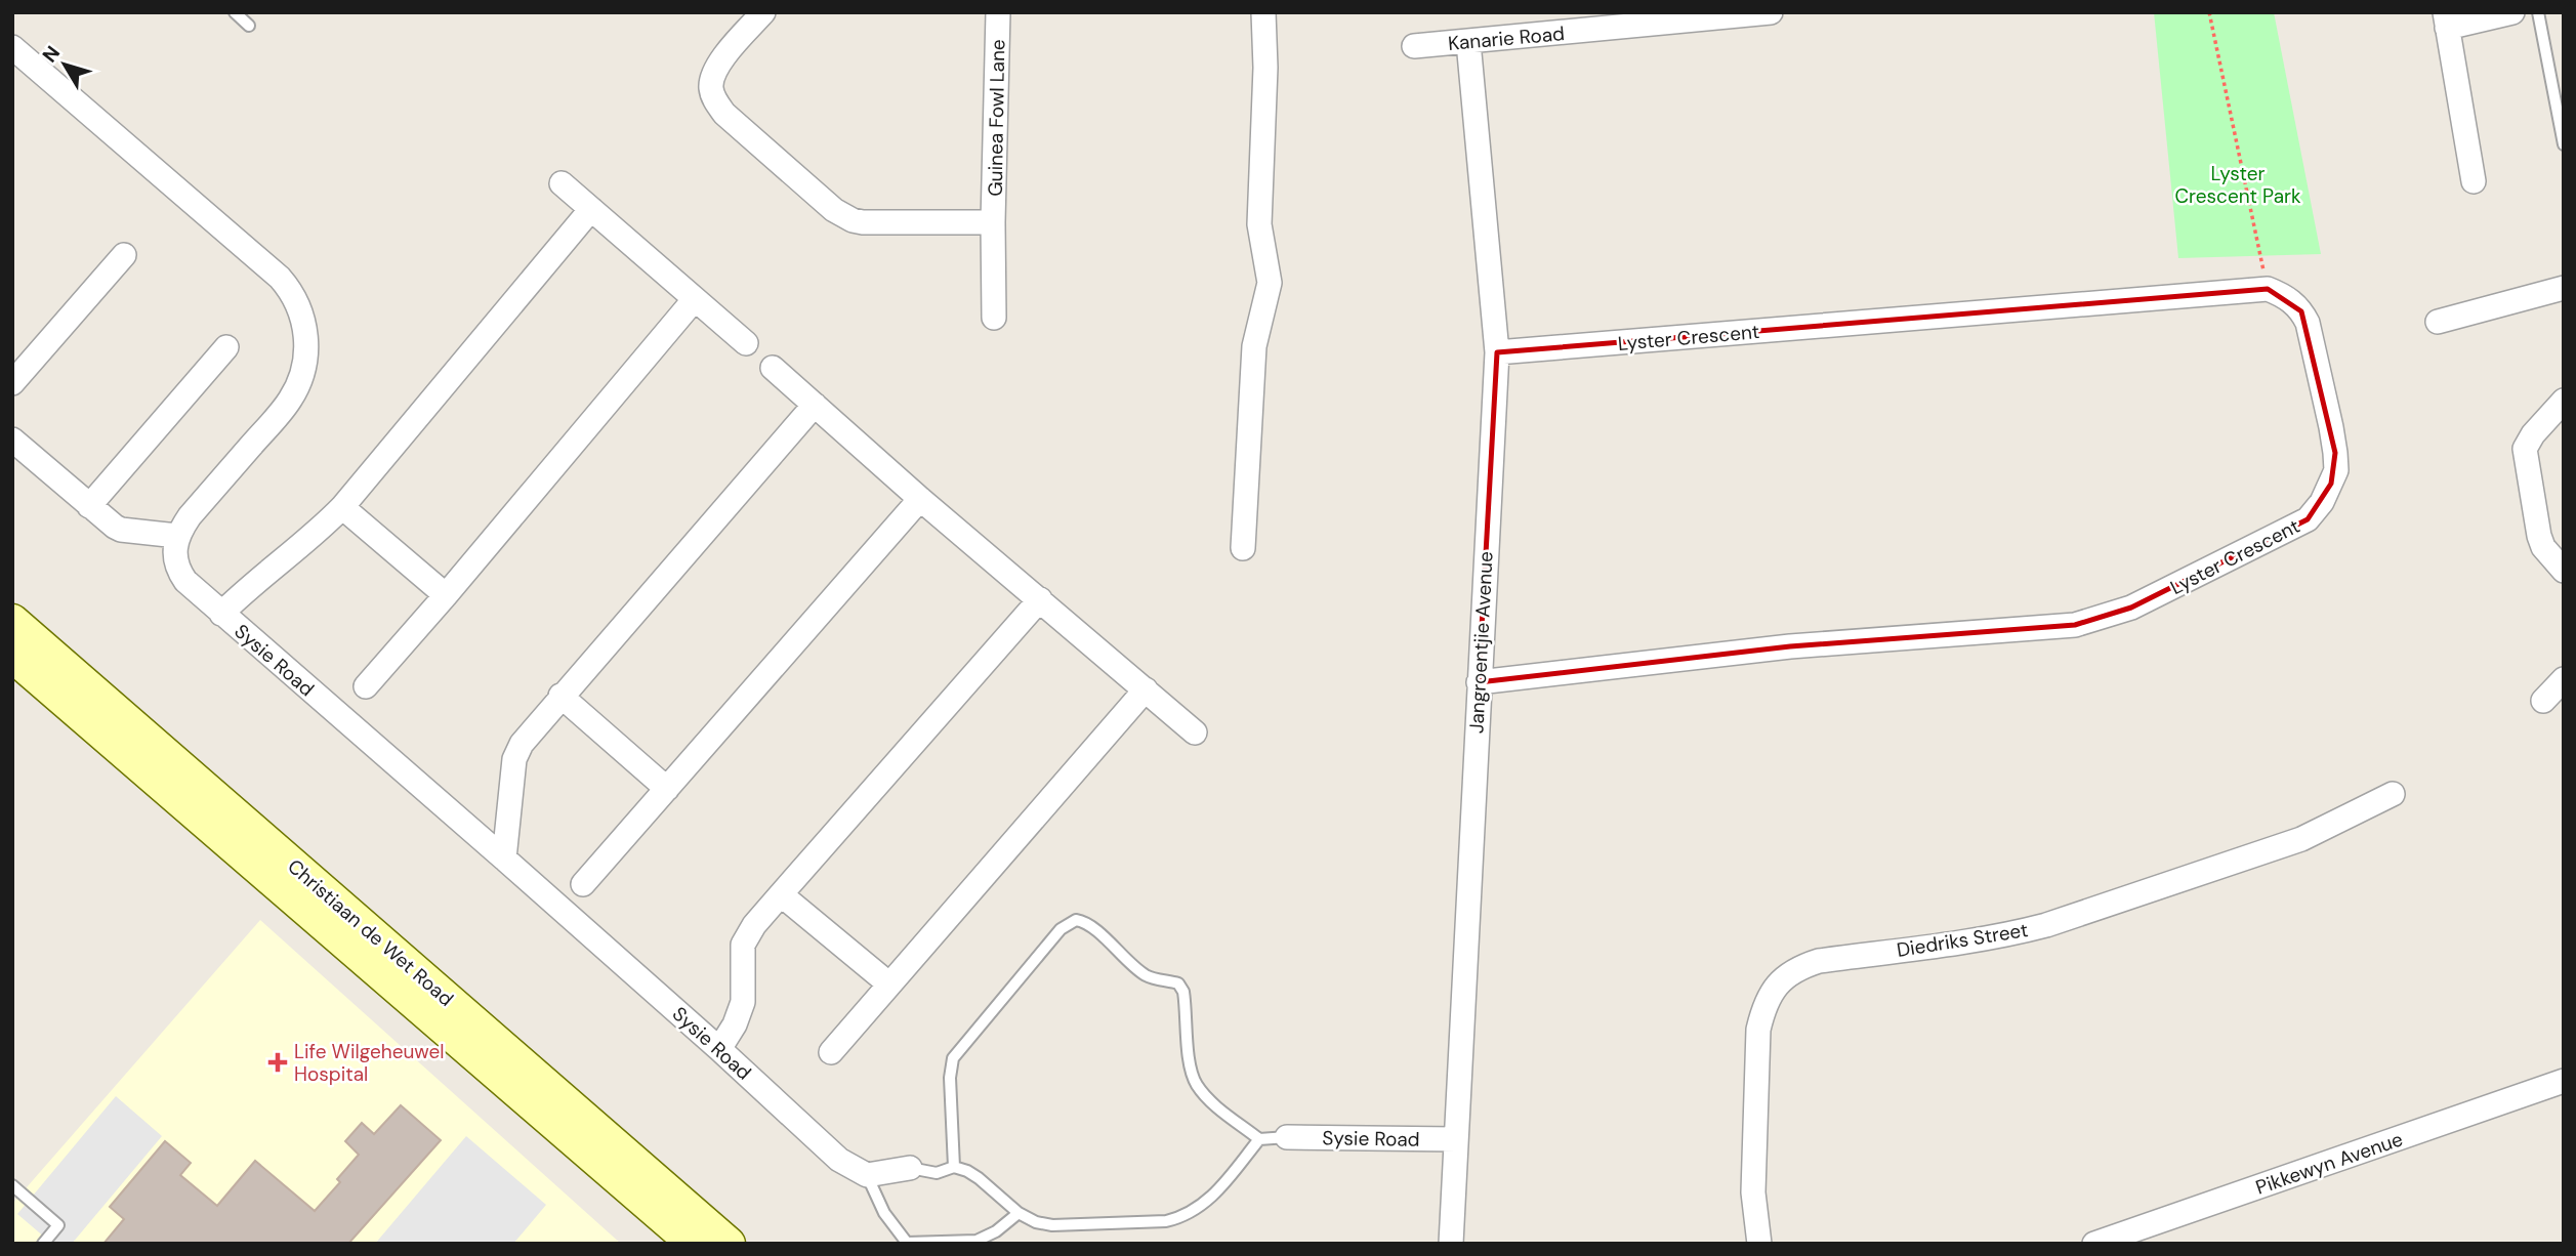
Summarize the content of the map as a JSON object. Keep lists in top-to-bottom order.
{
  "streets": {
    "main road": ["Christiaan de Wet Road"],
    "street": [
      "Kanarie Road",
      "Guinea Fowl Lane",
      "Lyster Crescent",
      "Jangroentjie Avenue",
      "Sysie Road",
      "Diedriks Street",
      "Pikkewyn Avenue"
    ]
  },
  "crossings": [
    ["Kanarie Road", "Jangroentjie Avenue"],
    ["Lyster Crescent", "Jangroentjie Avenue"],
    ["Jangroentjie Avenue", "Sysie Road"]
  ],
  "parks": ["Lyster Crescent Park"],
  "places": {
    "health": ["Life Wilgeheuwel Hospital"]
  },
  "north": "top left"
}
